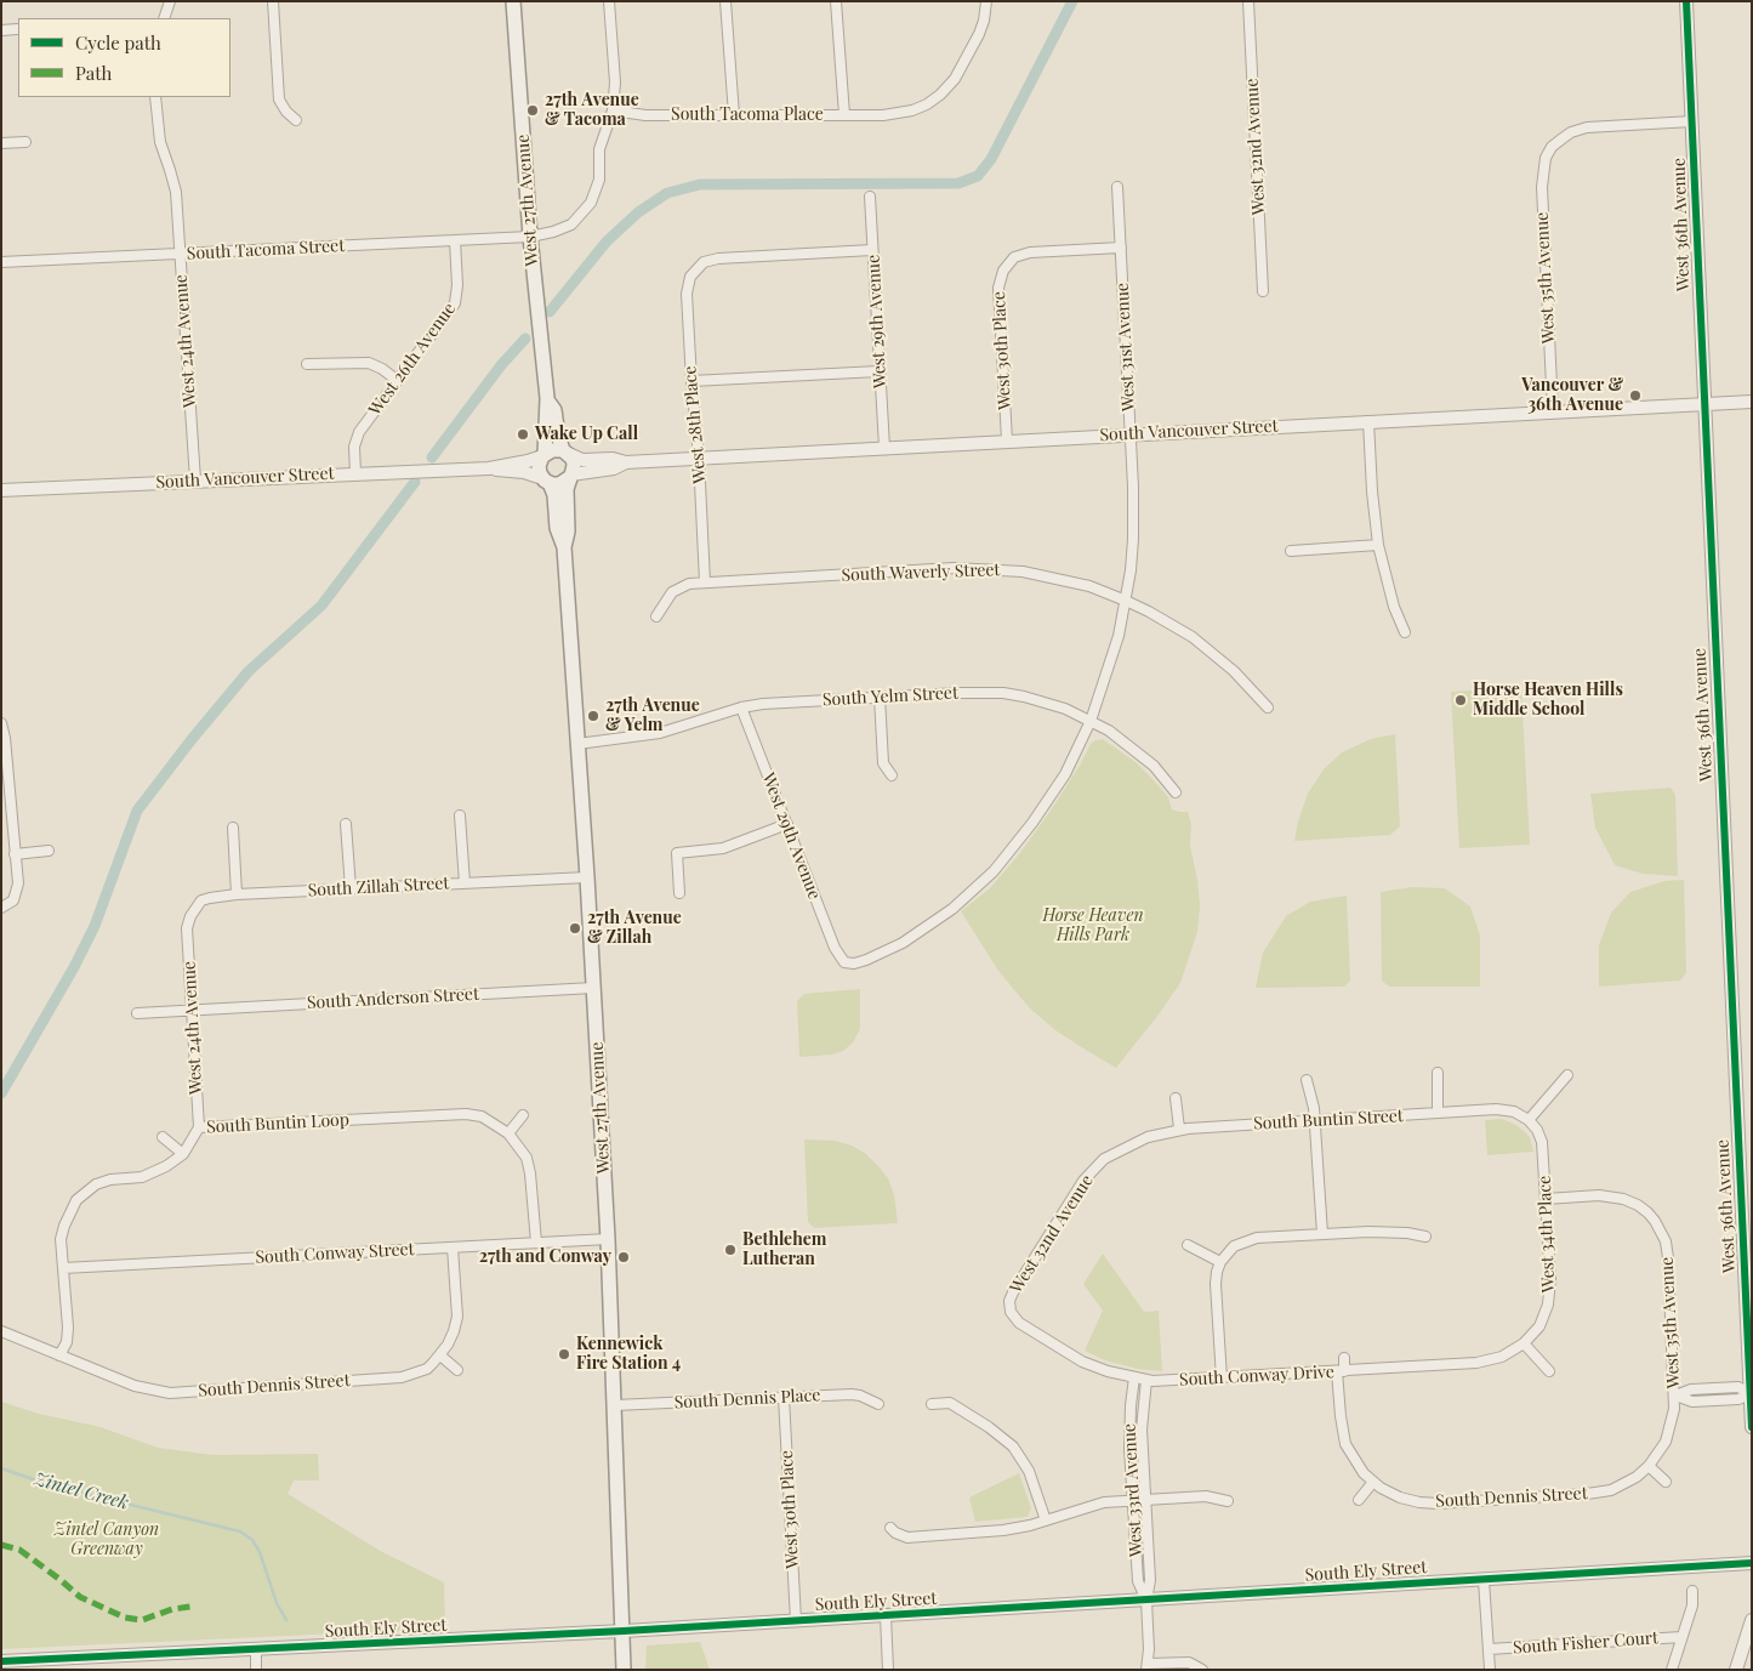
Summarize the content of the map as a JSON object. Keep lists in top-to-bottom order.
{
  "streets": {
    "main road": ["West 27th Avenue"],
    "street": [
      "South Tacoma Place",
      "West 32nd Avenue",
      "West 36th Avenue",
      "South Tacoma Street",
      "West 35th Avenue",
      "West 29th Avenue",
      "West 24th Avenue",
      "West 31st Avenue",
      "West 30th Place",
      "West 26th Avenue",
      "West 28th Place",
      "South Vancouver Street",
      "South Waverly Street",
      "South Yelm Street",
      "South Zillah Street",
      "South Anderson Street",
      "South Buntin Street",
      "South Buntin Loop",
      "West 34th Place",
      "South Conway Street",
      "South Conway Drive",
      "South Dennis Street",
      "South Dennis Place",
      "West 33rd Avenue",
      "South Ely Street",
      "South Fisher Court"
    ]
  },
  "crossings": [
    ["West 32nd Avenue", "South Buntin Street"],
    ["West 32nd Avenue", "South Conway Drive"],
    ["West 27th Avenue", "South Tacoma Street"],
    ["West 27th Avenue", "South Vancouver Street"],
    ["West 27th Avenue", "South Yelm Street"],
    ["West 27th Avenue", "South Zillah Street"],
    ["West 27th Avenue", "South Anderson Street"],
    ["West 27th Avenue", "South Conway Street"],
    ["West 27th Avenue", "South Dennis Place"],
    ["West 27th Avenue", "South Ely Street"],
    ["West 36th Avenue", "West 35th Avenue"],
    ["West 36th Avenue", "South Vancouver Street"],
    ["South Tacoma Street", "West 24th Avenue"],
    ["South Tacoma Street", "West 26th Avenue"],
    ["West 35th Avenue", "South Vancouver Street"],
    ["West 35th Avenue", "West 34th Place"],
    ["West 35th Avenue", "South Dennis Street"],
    ["West 29th Avenue", "West 31st Avenue"],
    ["West 29th Avenue", "West 28th Place"],
    ["West 29th Avenue", "South Vancouver Street"],
    ["West 29th Avenue", "South Yelm Street"],
    ["West 24th Avenue", "South Vancouver Street"],
    ["West 24th Avenue", "South Zillah Street"],
    ["West 24th Avenue", "South Anderson Street"],
    ["West 24th Avenue", "South Buntin Loop"],
    ["West 31st Avenue", "West 30th Place"],
    ["West 31st Avenue", "South Vancouver Street"],
    ["West 31st Avenue", "South Waverly Street"],
    ["West 31st Avenue", "South Yelm Street"],
    ["West 30th Place", "South Vancouver Street"],
    ["West 30th Place", "South Dennis Place"],
    ["West 30th Place", "South Ely Street"],
    ["West 26th Avenue", "South Vancouver Street"],
    ["West 28th Place", "South Vancouver Street"],
    ["West 28th Place", "South Waverly Street"],
    ["South Buntin Street", "West 34th Place"],
    ["South Buntin Loop", "South Conway Street"],
    ["South Buntin Loop", "South Dennis Street"],
    ["West 34th Place", "South Conway Drive"],
    ["South Conway Street", "South Dennis Street"],
    ["South Conway Drive", "West 33rd Avenue"],
    ["West 33rd Avenue", "South Ely Street"]
  ],
  "water": ["Zintel Creek"],
  "parks": ["Horse Heaven Hills Park", "Zintel Canyon Greenway"],
  "places": [
    "27th Avenue & Tacoma",
    "Vancouver & 36th Avenue",
    "Wake Up Call",
    "Horse Heaven Hills Middle School",
    "27th Avenue & Yelm",
    "27th Avenue & Zillah",
    "Bethlehem Lutheran",
    "27th and Conway",
    "Kennewick Fire Station 4"
  ],
  "legend": ["Cycle path", "Path"]
}
